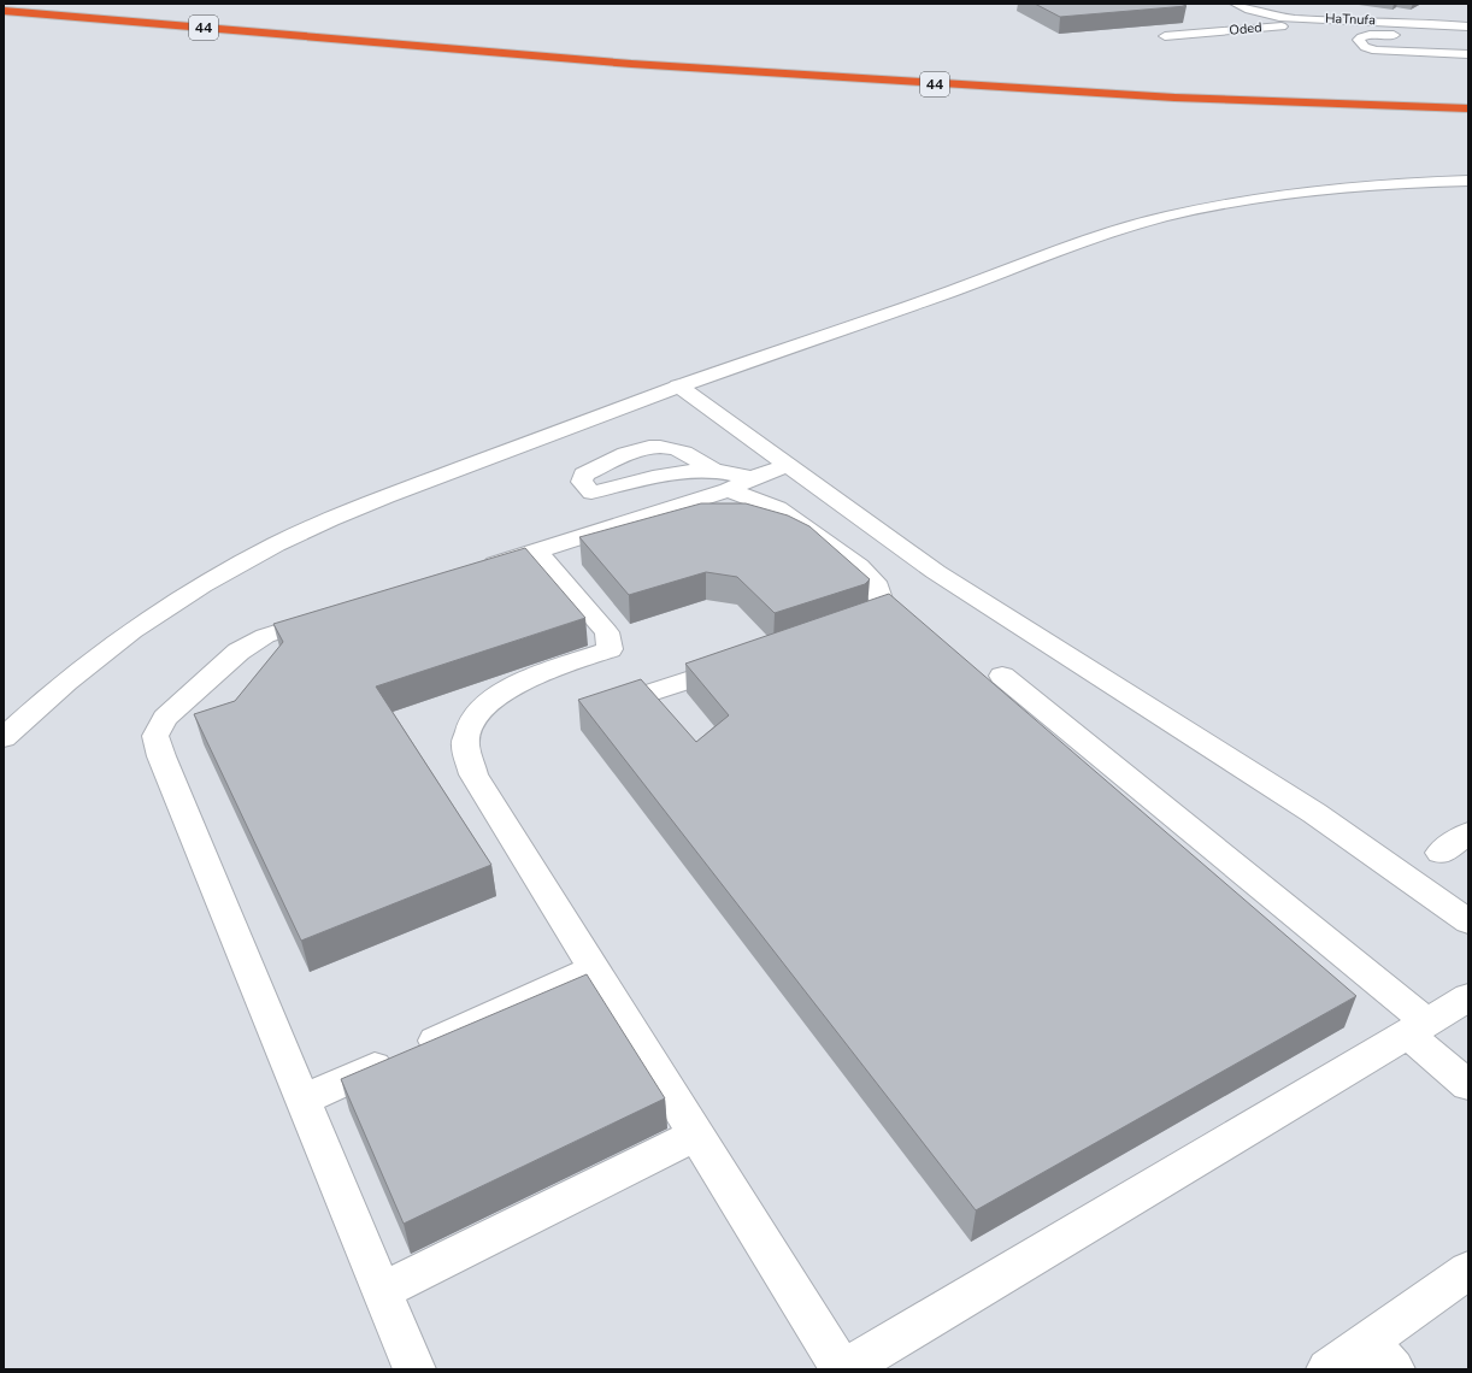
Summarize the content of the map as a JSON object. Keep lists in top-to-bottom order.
{
  "streets": {
    "highway": ["44"],
    "street": ["HaTnufa", "Oded"]
  },
  "crossings": [
    ["HaTnufa", "Oded"]
  ]
}
